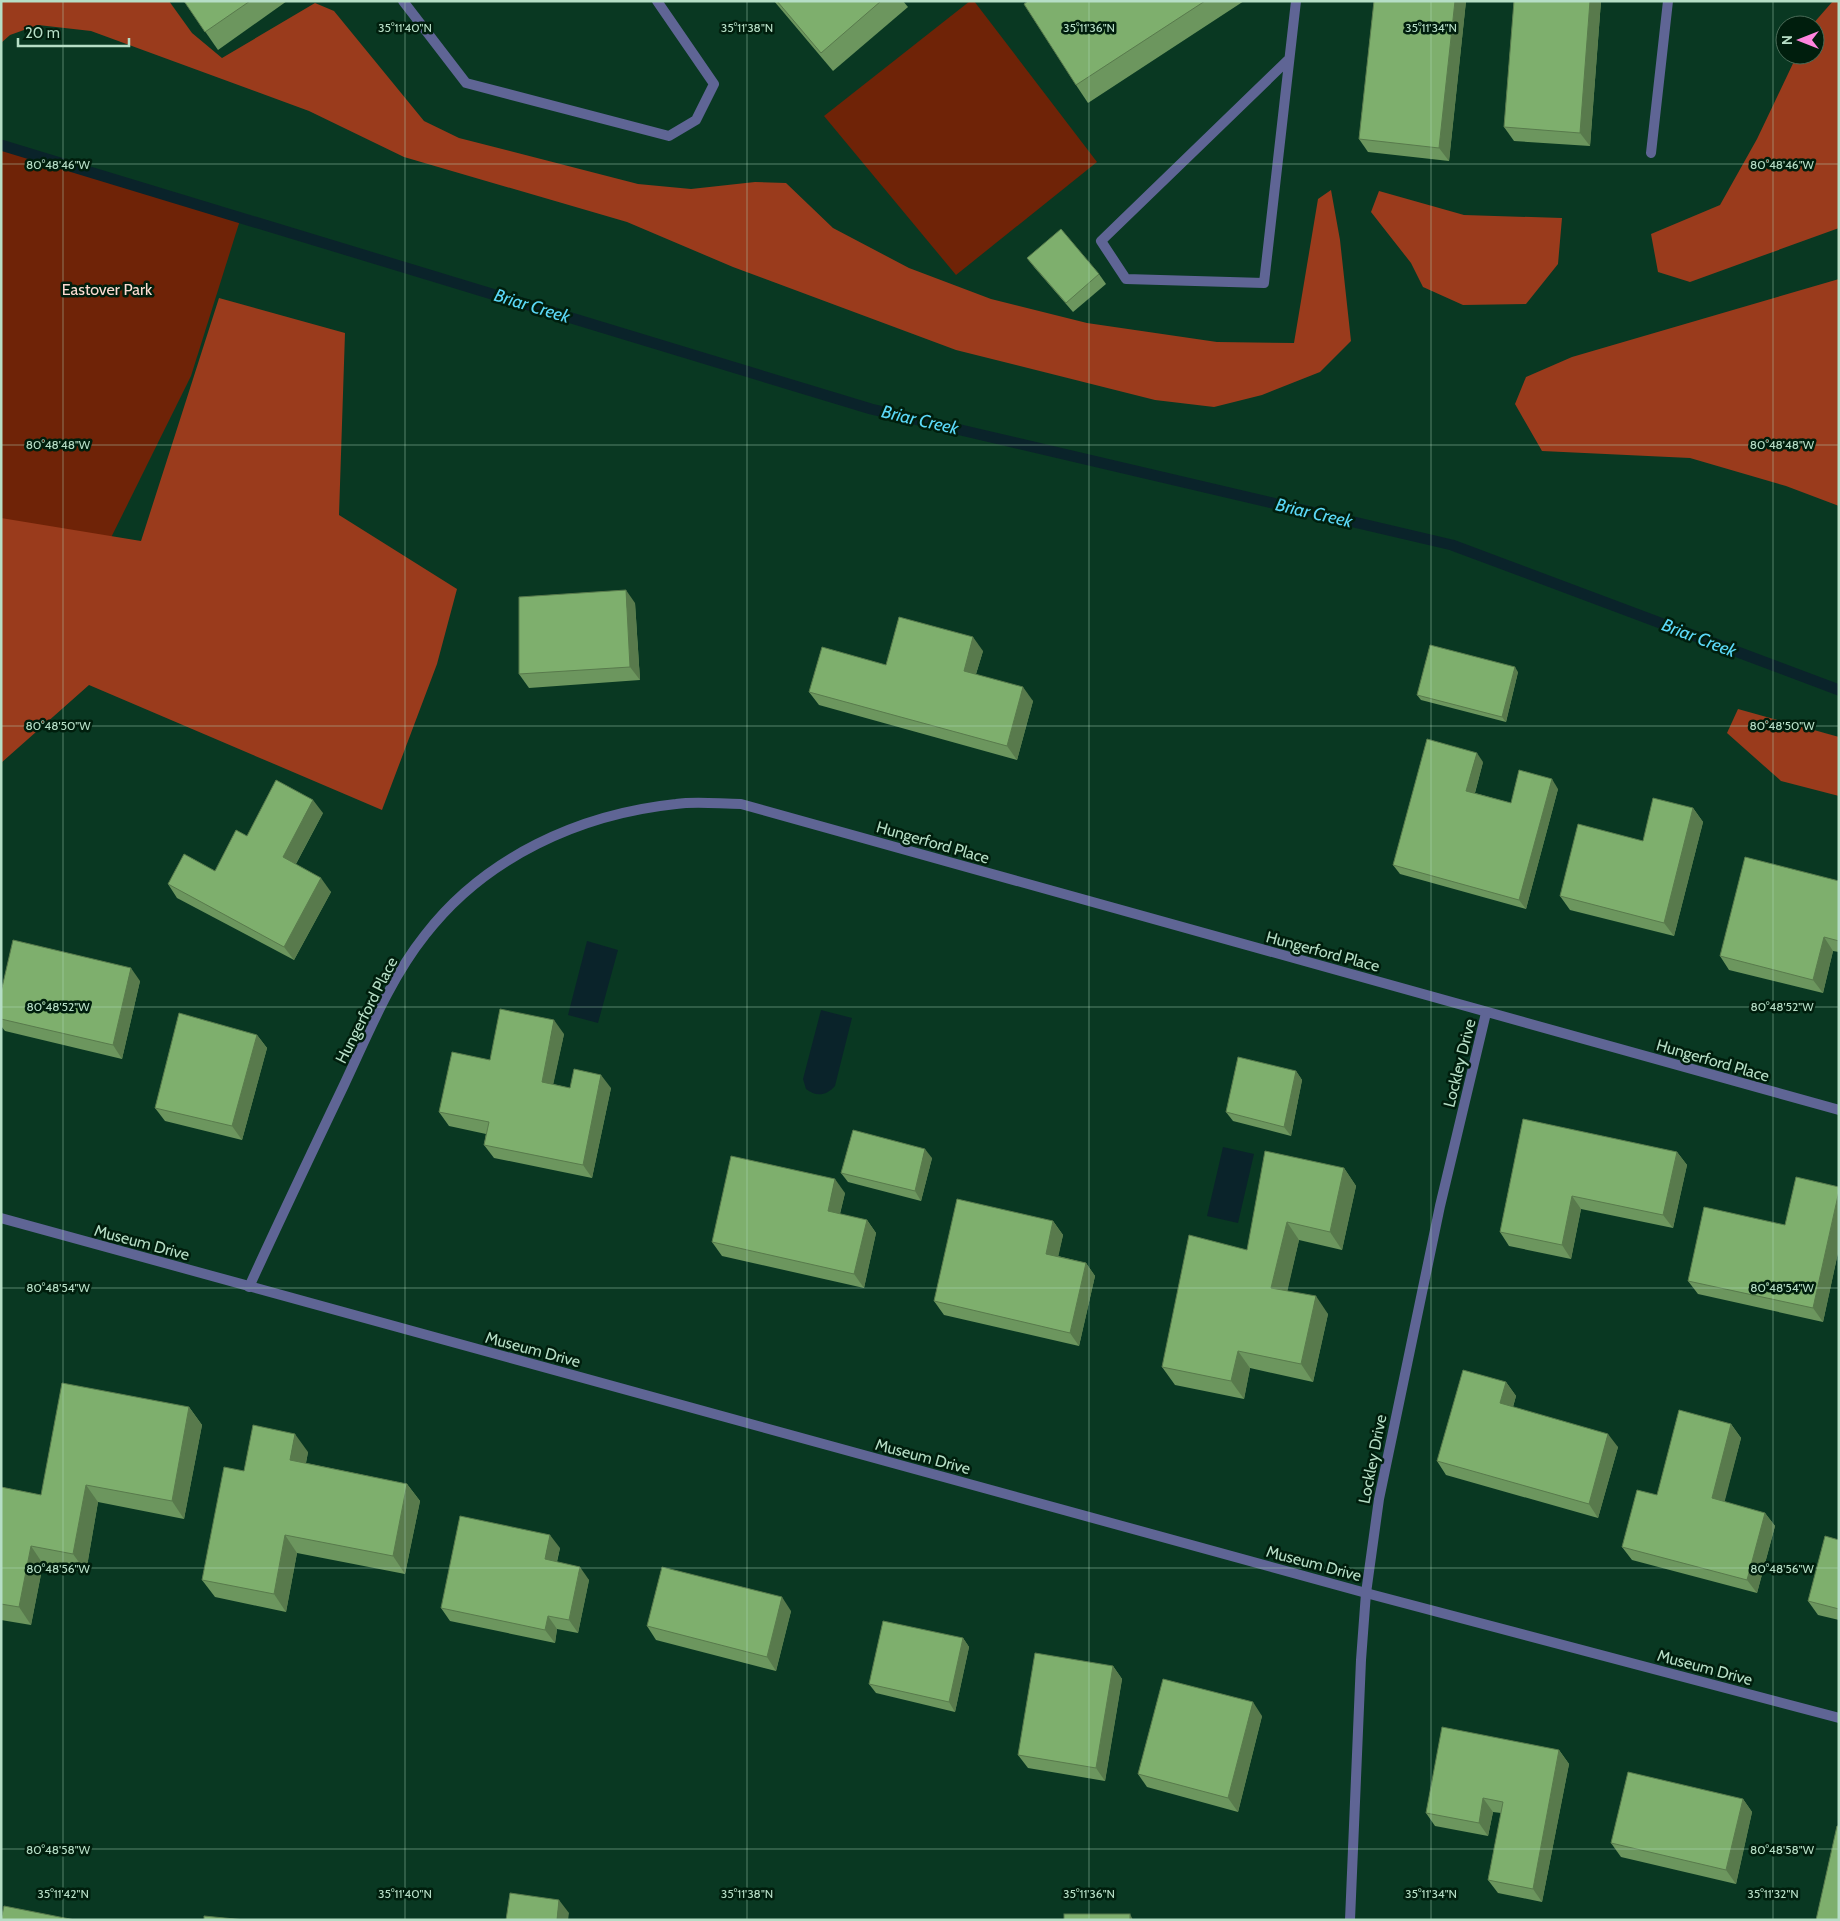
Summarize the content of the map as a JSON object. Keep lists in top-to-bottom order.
{
  "streets": {
    "street": ["Hungerford Place", "Lockley Drive", "Museum Drive"]
  },
  "crossings": [
    ["Hungerford Place", "Lockley Drive"],
    ["Hungerford Place", "Museum Drive"],
    ["Lockley Drive", "Museum Drive"]
  ],
  "water": ["Briar Creek"],
  "parks": ["Eastover Park"],
  "scale_bar": "20 m",
  "north": "left",
  "coordinates": [
    "35°11'40\"N",
    "35°11'38\"N",
    "35°11'36\"N",
    "35°11'34\"N",
    "80°48'46\"W",
    "80°48'48\"W",
    "80°48'50\"W",
    "80°48'52\"W",
    "80°48'54\"W",
    "80°48'56\"W",
    "80°48'58\"W",
    "35°11'42\"N",
    "35°11'32\"N"
  ]
}
